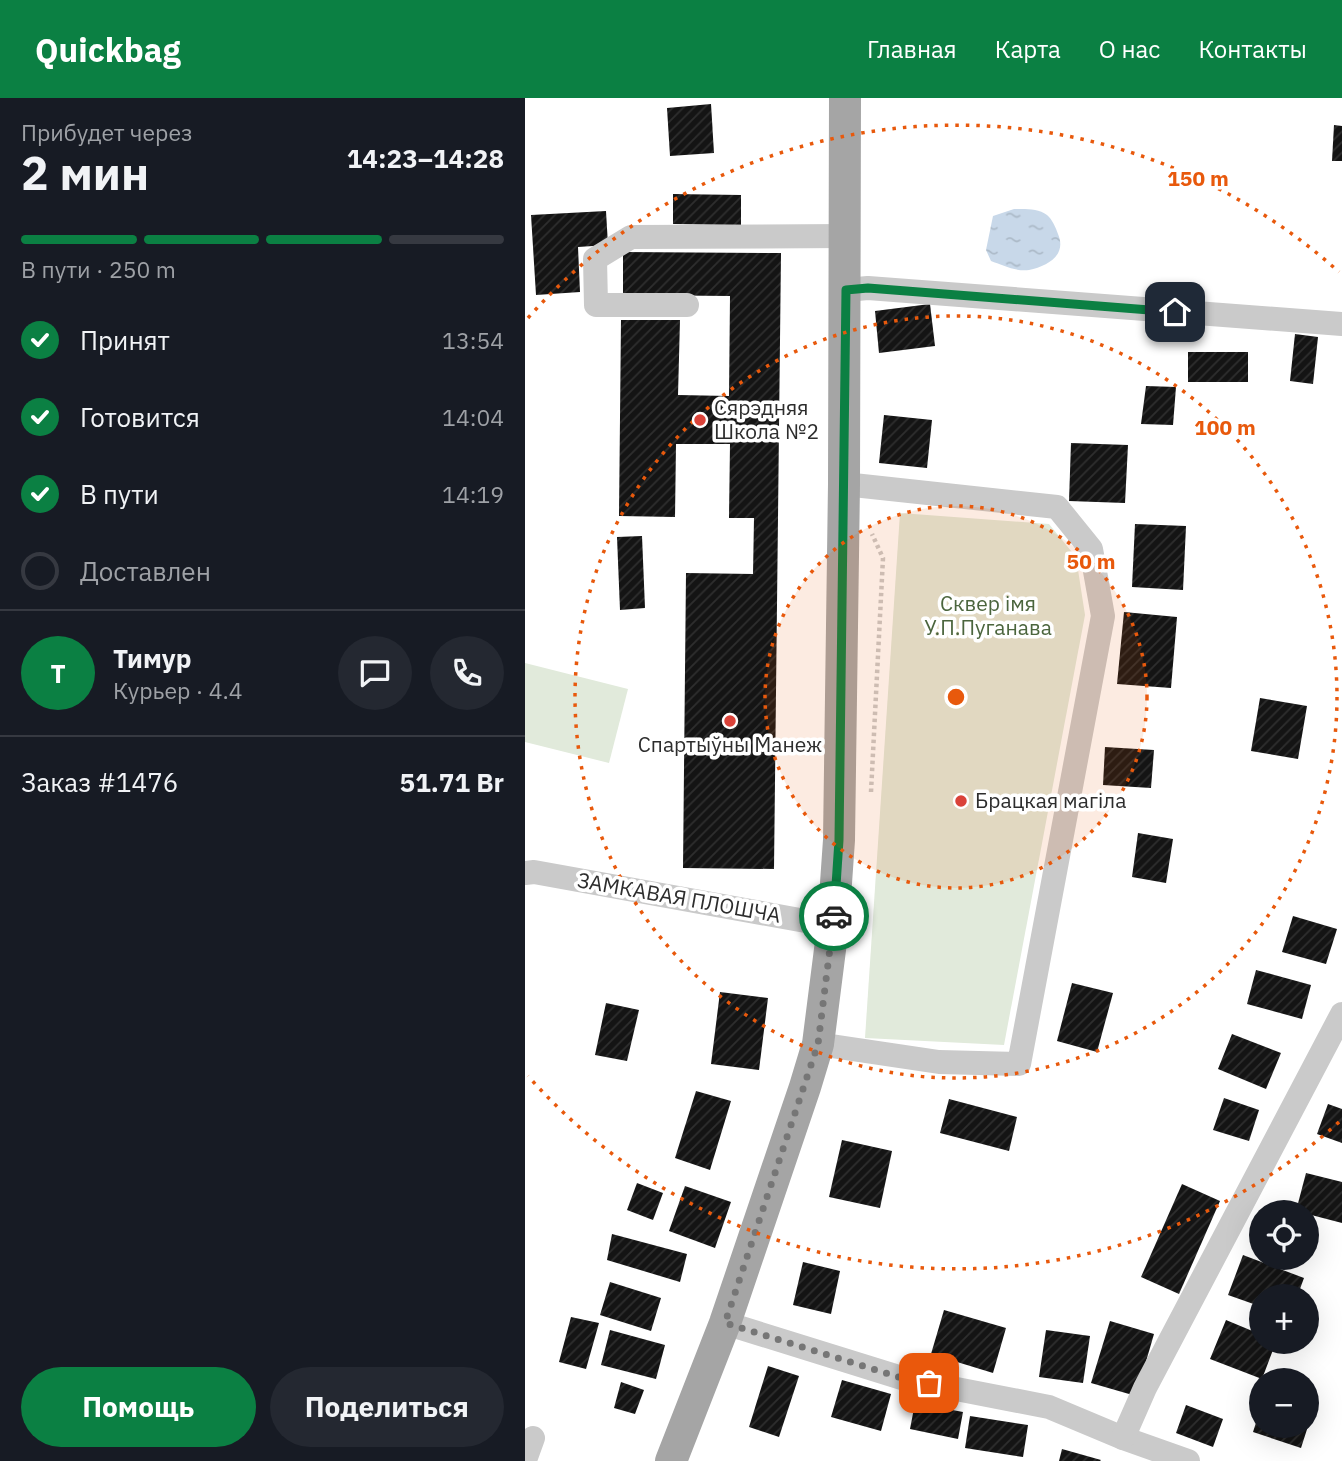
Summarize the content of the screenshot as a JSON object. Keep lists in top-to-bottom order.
{
  "streets": {
    "street": ["ЗАМКАВАЯ ПЛОШЧА"]
  },
  "parks": ["Сквер імя У.П.Пуганава"],
  "places": ["Сярэдняя Школа №2", "Спартыўны Манеж", "Брацкая магіла"],
  "page": {
    "header": "Quickbag",
    "nav": [
      "Главная",
      "Карта",
      "О нас",
      "Контакты"
    ],
    "heading": ["2 мин", "Прибудет через", "14:23–14:28"],
    "panel": [
      "Тимур",
      "Курьер · 4.4",
      "Заказ #1476",
      "51.71 Br"
    ],
    "bar": "В пути · 250 m",
    "list": [
      ["Принят", "13:54"],
      ["Готовится", "14:04"],
      ["В пути", "14:19"],
      "Доставлен"
    ],
    "round": "Т",
    "map_buttons": ["+", "−"],
    "buttons": ["Помощь", "Поделиться"]
  },
  "rings": ["150 m", "100 m", "50 m"]
}
